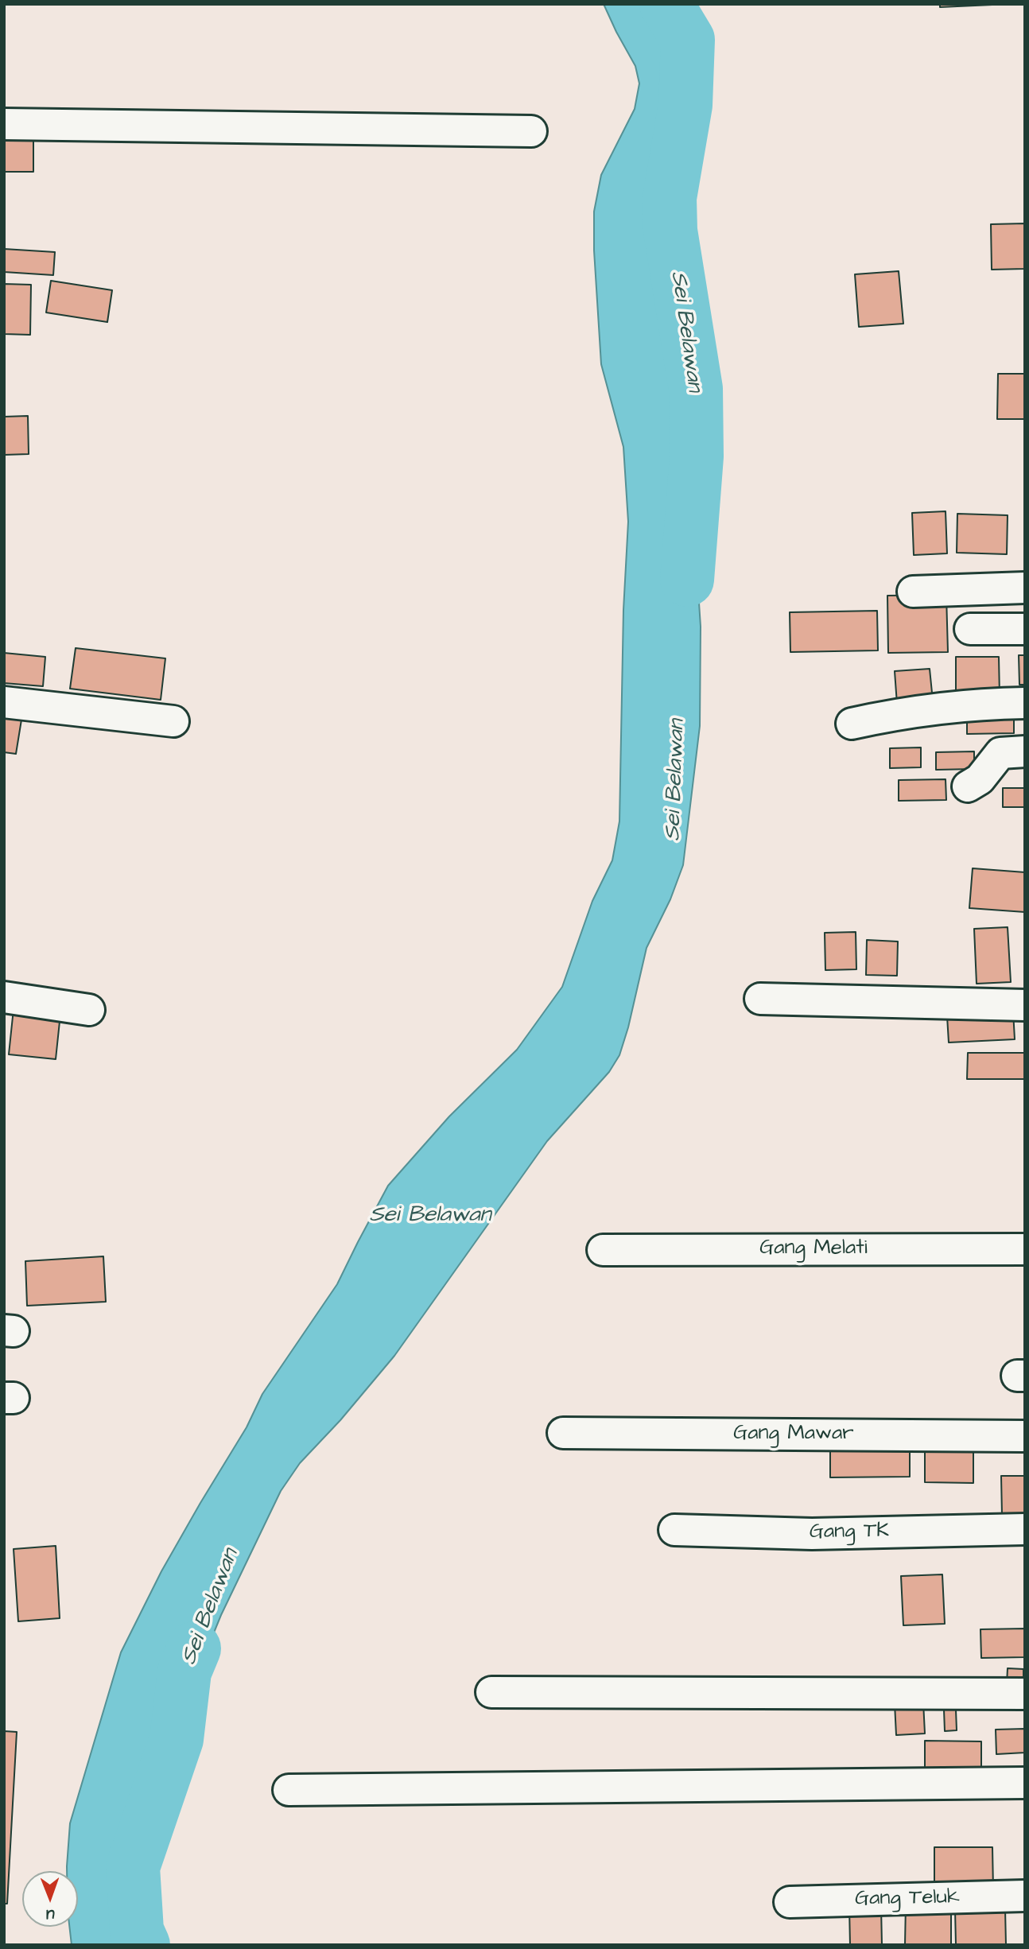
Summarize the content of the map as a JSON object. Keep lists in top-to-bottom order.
{
  "streets": {
    "street": [
      "Gang Melati",
      "Gang Mawar",
      "Gang TK",
      "Gang Teluk"
    ]
  },
  "water": ["Sei Belawan"],
  "north": "bottom"
}
